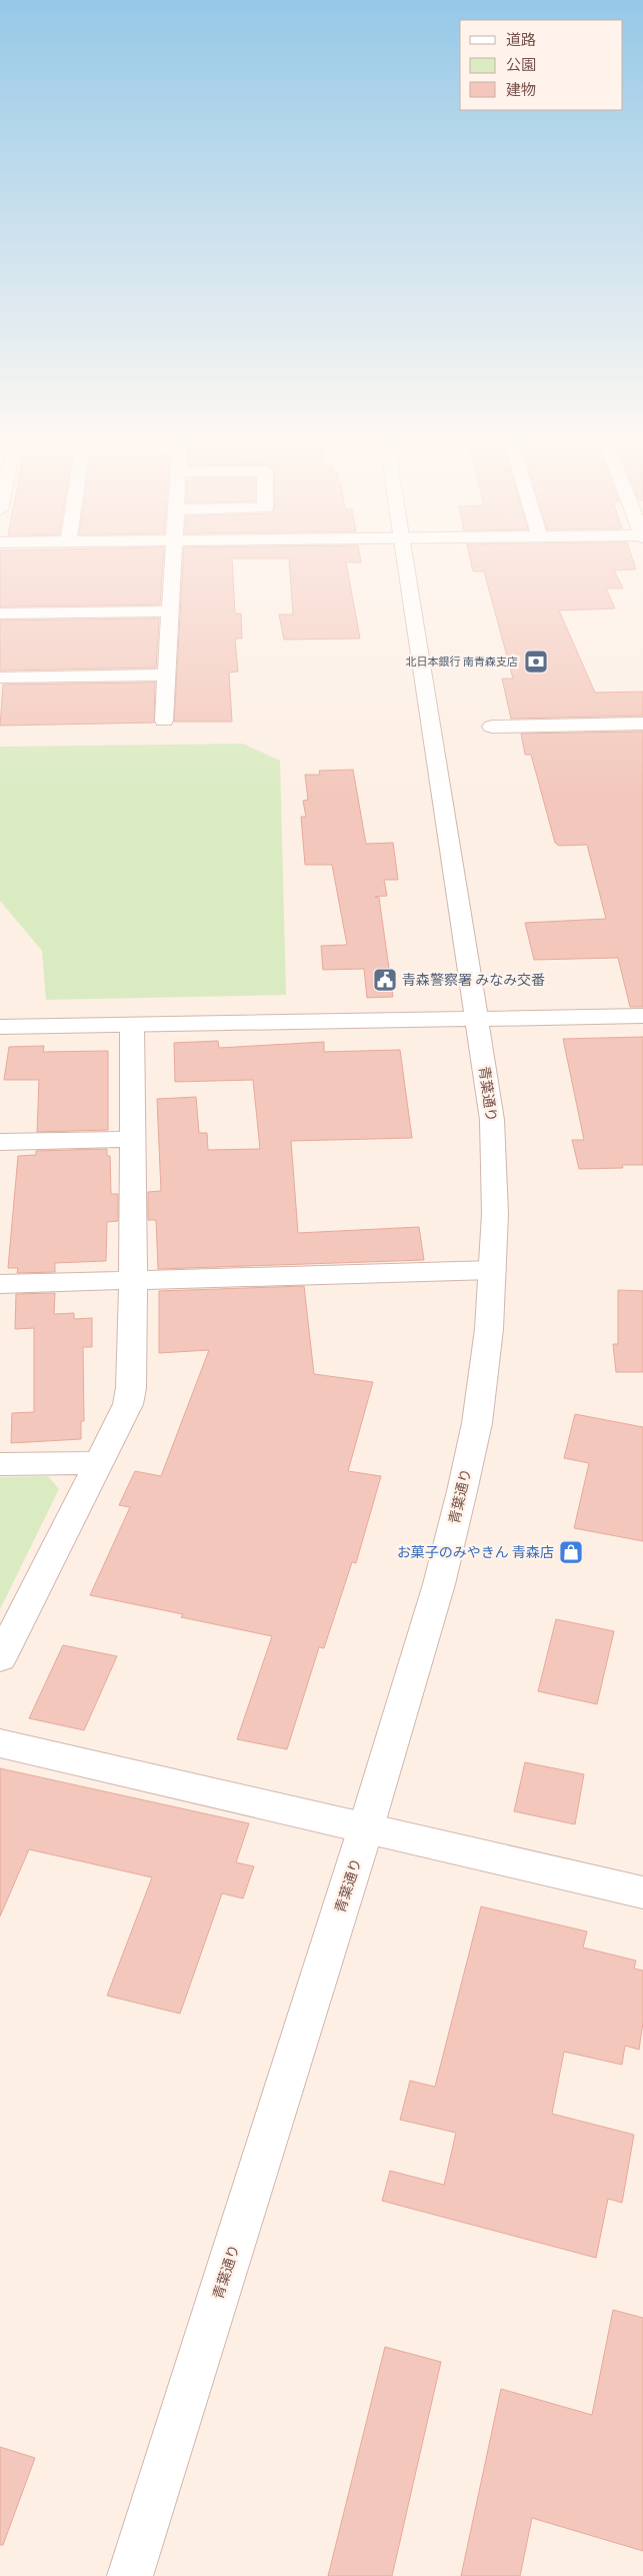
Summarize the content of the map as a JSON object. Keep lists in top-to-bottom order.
{
  "streets": {
    "street": ["青葉通り"]
  },
  "places": {
    "bank": ["北日本銀行 南青森支店"],
    "public building": ["青森警察署 みなみ交番"],
    "shop": ["お菓子のみやきん 青森店"]
  },
  "legend": ["道路", "公園", "建物"]
}
